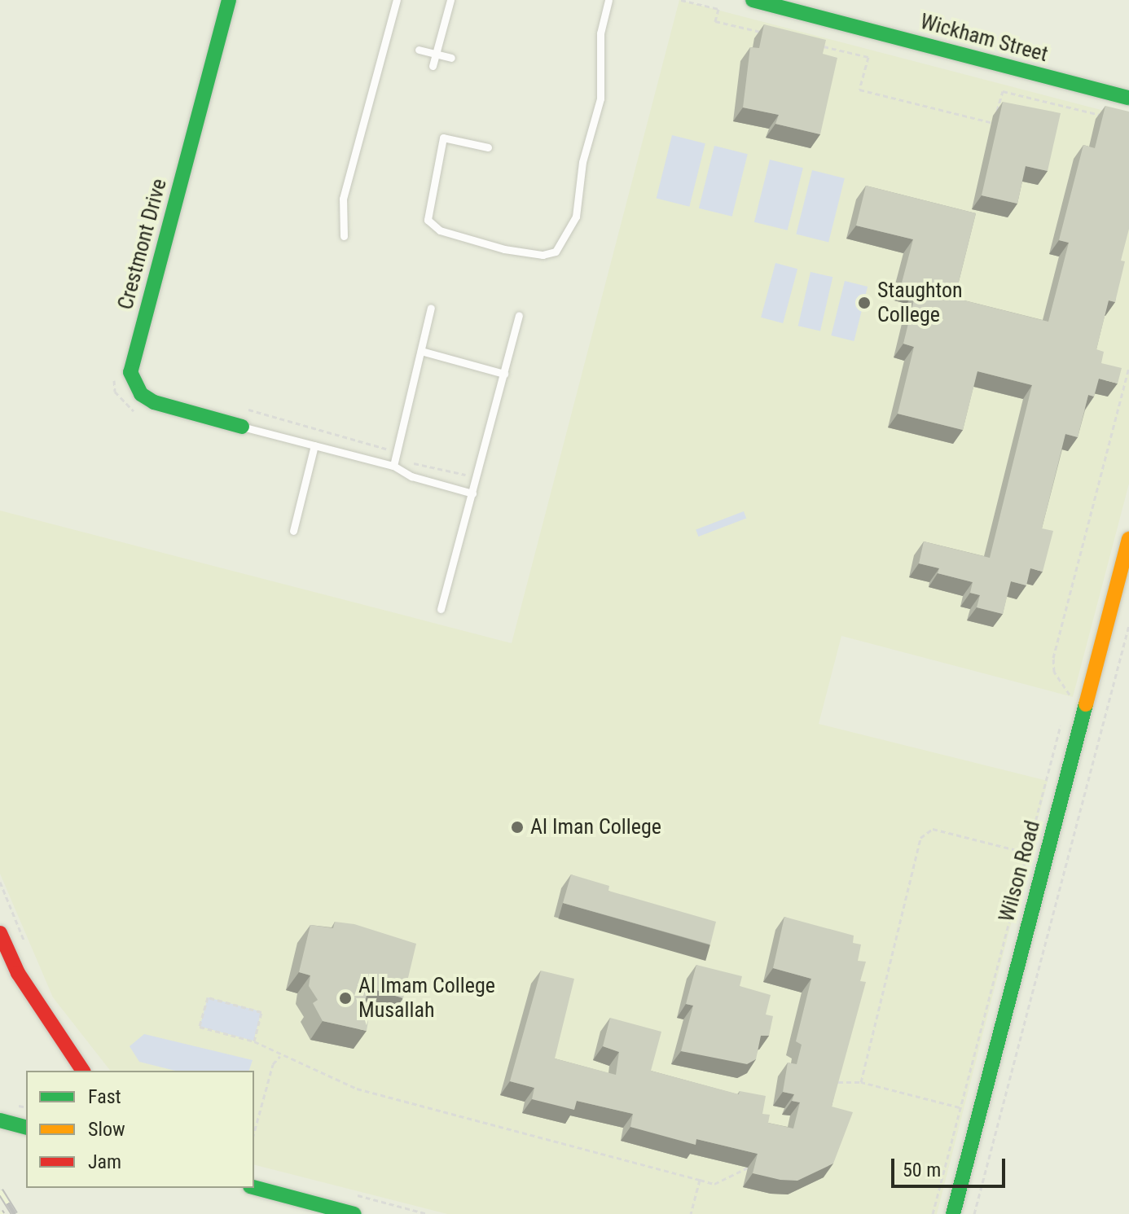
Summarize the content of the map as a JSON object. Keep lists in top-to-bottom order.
{
  "streets": {
    "street": ["Wickham Street", "Crestmont Drive", "Wilson Road"]
  },
  "places": ["Staughton College", "Al Iman College", "Al Imam College Musallah"],
  "legend": ["Fast", "Slow", "Jam"],
  "scale_bar": "50 m"
}
